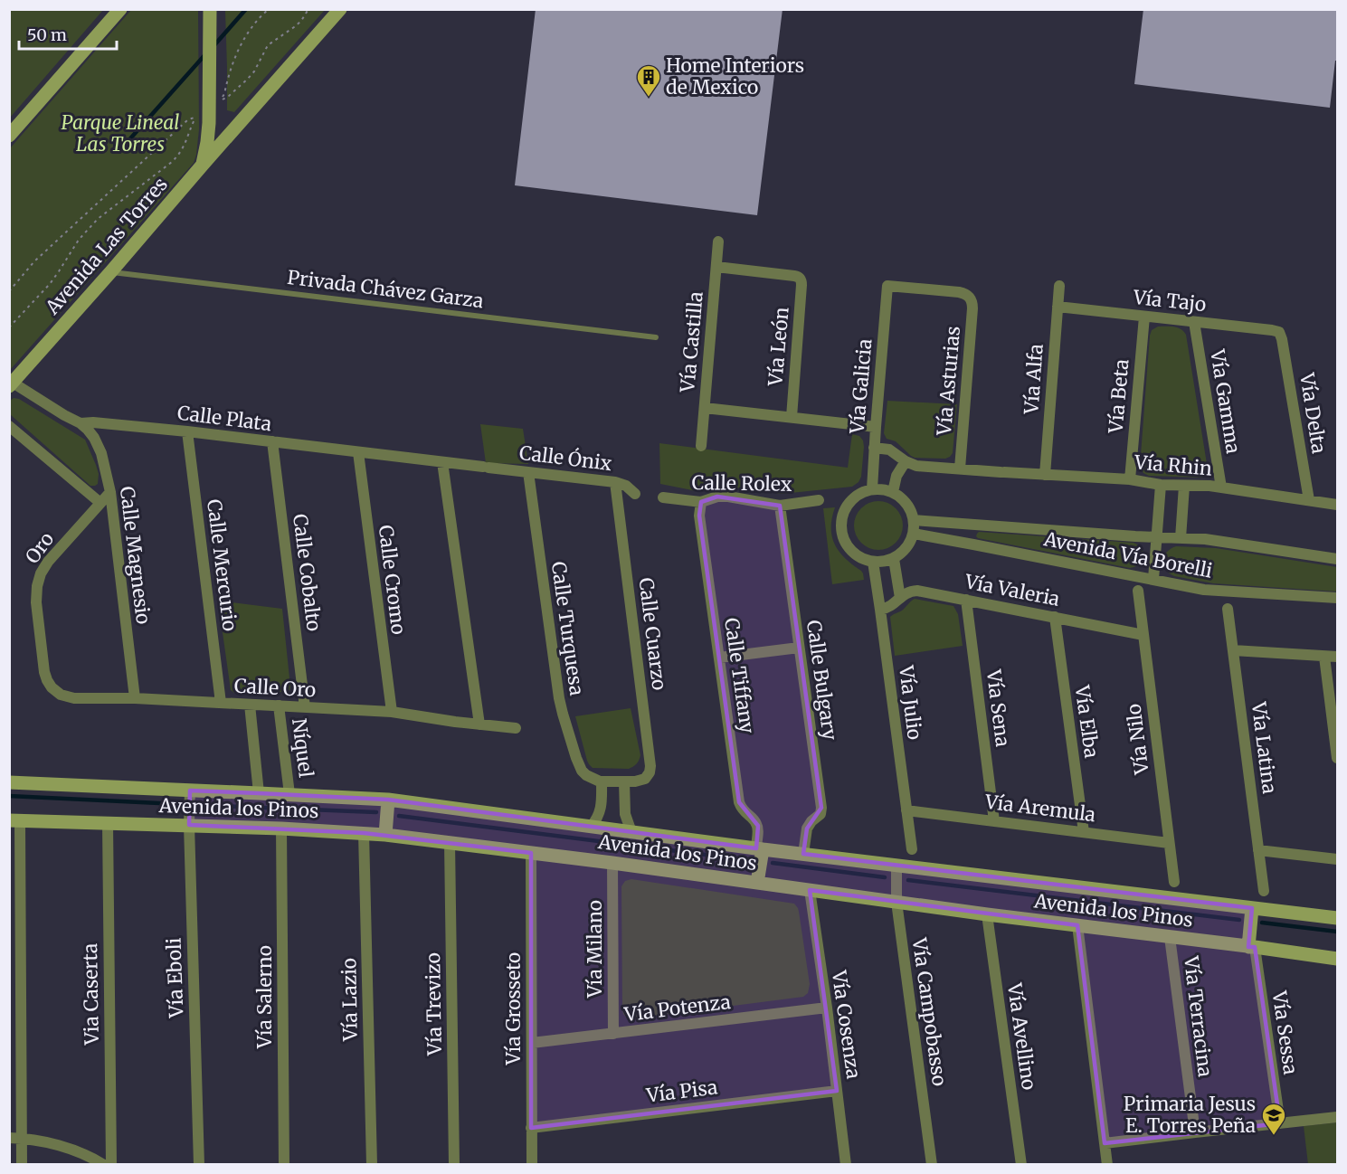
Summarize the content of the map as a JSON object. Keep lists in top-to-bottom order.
{
  "streets": {
    "street": [
      "Avenida Las Torres",
      "Vía Tajo",
      "Vía Castilla",
      "Vía León",
      "Vía Alfa",
      "Vía Asturias",
      "Vía Galicia",
      "Vía Beta",
      "Vía Gamma",
      "Vía Delta",
      "Calle Plata",
      "Calle Ónix",
      "Vía Rhin",
      "Calle Rolex",
      "Oro",
      "Calle Magnesio",
      "Avenida Vía Borelli",
      "Calle Mercurio",
      "Calle Cobalto",
      "Calle Cromo",
      "Vía Valeria",
      "Calle Turquesa",
      "Calle Cuarzo",
      "Calle Tiffany",
      "Calle Bulgary",
      "Calle Oro",
      "Vía Julio",
      "Vía Sena",
      "Vía Elba",
      "Vía Nilo",
      "Níquel",
      "Vía Latina",
      "Avenida los Pinos",
      "Vía Aremula",
      "Vía Milano",
      "Vía Eboli",
      "Via Caserta",
      "Vía Salerno",
      "Vía Lazio",
      "Vía Trevizo",
      "Vía Grosseto",
      "Vía Potenza",
      "Vía Campobasso",
      "Vía Terracina",
      "Vía Cosenza",
      "Vía Sessa",
      "Vía Avellino",
      "Vía Pisa"
    ],
    "lane": ["Privada Chávez Garza"]
  },
  "crossings": [
    ["Avenida Las Torres", "Privada Chávez Garza"],
    ["Avenida Las Torres", "Calle Plata"],
    ["Vía Tajo", "Vía Alfa"],
    ["Vía Tajo", "Vía Beta"],
    ["Vía Tajo", "Vía Gamma"],
    ["Vía Tajo", "Vía Delta"],
    ["Vía Castilla", "Vía León"],
    ["Vía Alfa", "Vía Rhin"],
    ["Vía Asturias", "Vía Galicia"],
    ["Vía Asturias", "Vía Rhin"],
    ["Vía Galicia", "Vía Rhin"],
    ["Vía Galicia", "Avenida Vía Borelli"],
    ["Vía Galicia", "Vía Julio"],
    ["Vía Beta", "Vía Rhin"],
    ["Vía Gamma", "Vía Rhin"],
    ["Vía Delta", "Vía Rhin"],
    ["Calle Plata", "Calle Ónix"],
    ["Calle Plata", "Calle Magnesio"],
    ["Calle Plata", "Calle Mercurio"],
    ["Calle Plata", "Calle Cobalto"],
    ["Calle Plata", "Calle Cromo"],
    ["Calle Ónix", "Calle Turquesa"],
    ["Calle Ónix", "Calle Cuarzo"],
    ["Calle Rolex", "Calle Tiffany"],
    ["Calle Rolex", "Calle Bulgary"],
    ["Oro", "Calle Magnesio"],
    ["Oro", "Calle Oro"],
    ["Calle Magnesio", "Calle Oro"],
    ["Avenida Vía Borelli", "Vía Julio"],
    ["Calle Mercurio", "Calle Oro"],
    ["Calle Cobalto", "Calle Oro"],
    ["Calle Cromo", "Calle Oro"],
    ["Vía Valeria", "Vía Julio"],
    ["Vía Valeria", "Vía Sena"],
    ["Vía Valeria", "Vía Elba"],
    ["Vía Valeria", "Vía Nilo"],
    ["Calle Tiffany", "Avenida los Pinos"],
    ["Calle Bulgary", "Avenida los Pinos"],
    ["Calle Oro", "Níquel"],
    ["Vía Julio", "Vía Aremula"],
    ["Vía Sena", "Vía Aremula"],
    ["Vía Elba", "Vía Aremula"],
    ["Vía Nilo", "Vía Aremula"],
    ["Níquel", "Avenida los Pinos"],
    ["Avenida los Pinos", "Vía Milano"],
    ["Avenida los Pinos", "Vía Eboli"],
    ["Avenida los Pinos", "Via Caserta"],
    ["Avenida los Pinos", "Vía Salerno"],
    ["Avenida los Pinos", "Vía Lazio"],
    ["Avenida los Pinos", "Vía Trevizo"],
    ["Avenida los Pinos", "Vía Grosseto"],
    ["Avenida los Pinos", "Vía Campobasso"],
    ["Avenida los Pinos", "Vía Terracina"],
    ["Avenida los Pinos", "Vía Cosenza"],
    ["Avenida los Pinos", "Vía Sessa"],
    ["Avenida los Pinos", "Vía Avellino"],
    ["Vía Milano", "Vía Potenza"],
    ["Vía Grosseto", "Vía Potenza"],
    ["Vía Grosseto", "Vía Pisa"],
    ["Vía Potenza", "Vía Cosenza"],
    ["Vía Cosenza", "Vía Pisa"]
  ],
  "parks": ["Parque Lineal Las Torres"],
  "places": {
    "building": ["Home Interiors de Mexico"],
    "school or university": ["Primaria Jesus E. Torres Peña"]
  },
  "scale_bar": "50 m"
}
